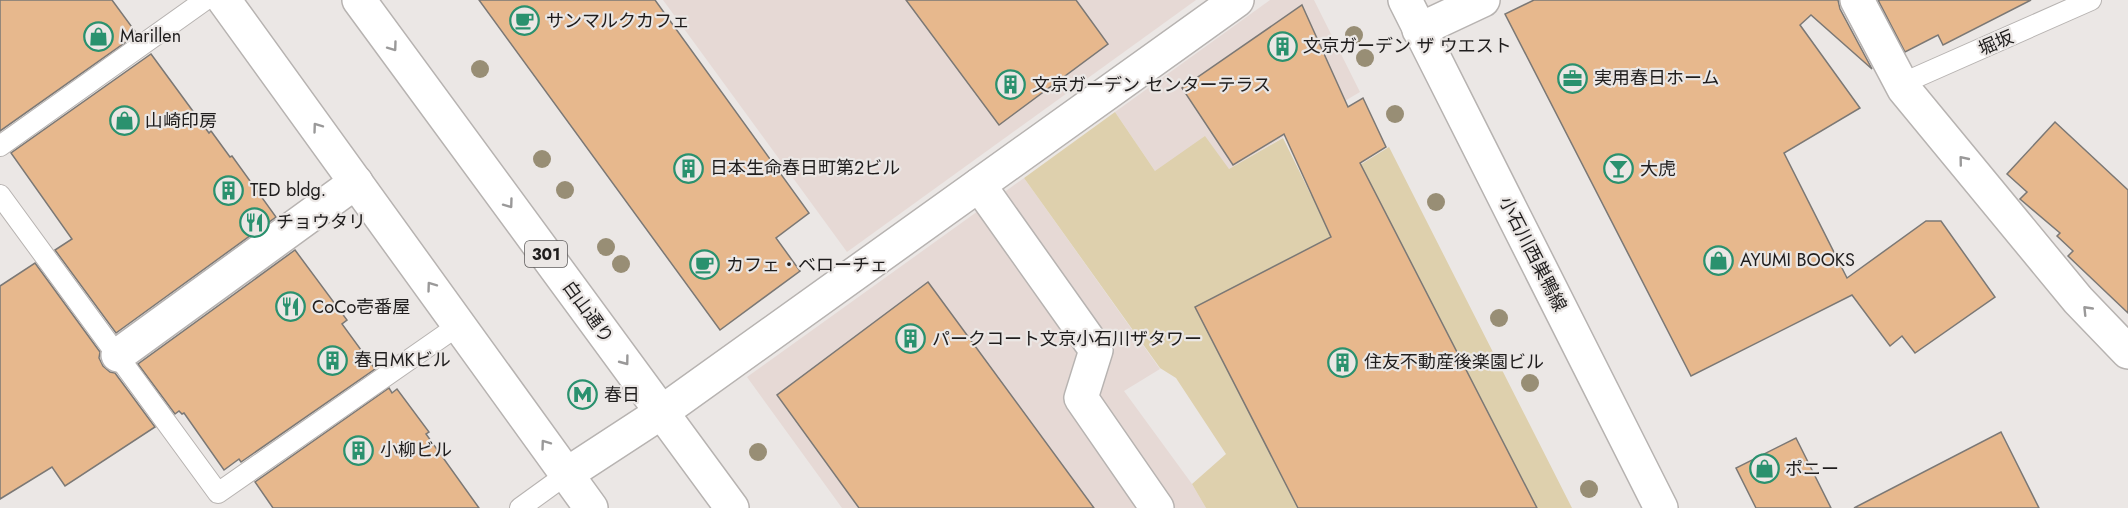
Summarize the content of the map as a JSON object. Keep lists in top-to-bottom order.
{
  "streets": {
    "street": ["301", "小石川西巣鴨線", "白山通り"],
    "lane": ["堀坂"]
  },
  "places": {
    "cafe": ["サンマルクカフェ", "カフェ・ベローチェ"],
    "shop": [
      "Marillen",
      "山崎印房",
      "AYUMI BOOKS",
      "ポニー"
    ],
    "building": [
      "文京ガーデン ザ ウエスト",
      "文京ガーデン センターテラス",
      "日本生命春日町第2ビル",
      "TED bldg.",
      "パークコート文京小石川ザタワー",
      "春日MKビル",
      "住友不動産後楽園ビル",
      "小柳ビル"
    ],
    "office": ["実用春日ホーム"],
    "bar": ["大虎"],
    "restaurant": ["チョウタリ", "CoCo壱番屋"],
    "metro station": ["春日"]
  }
}
